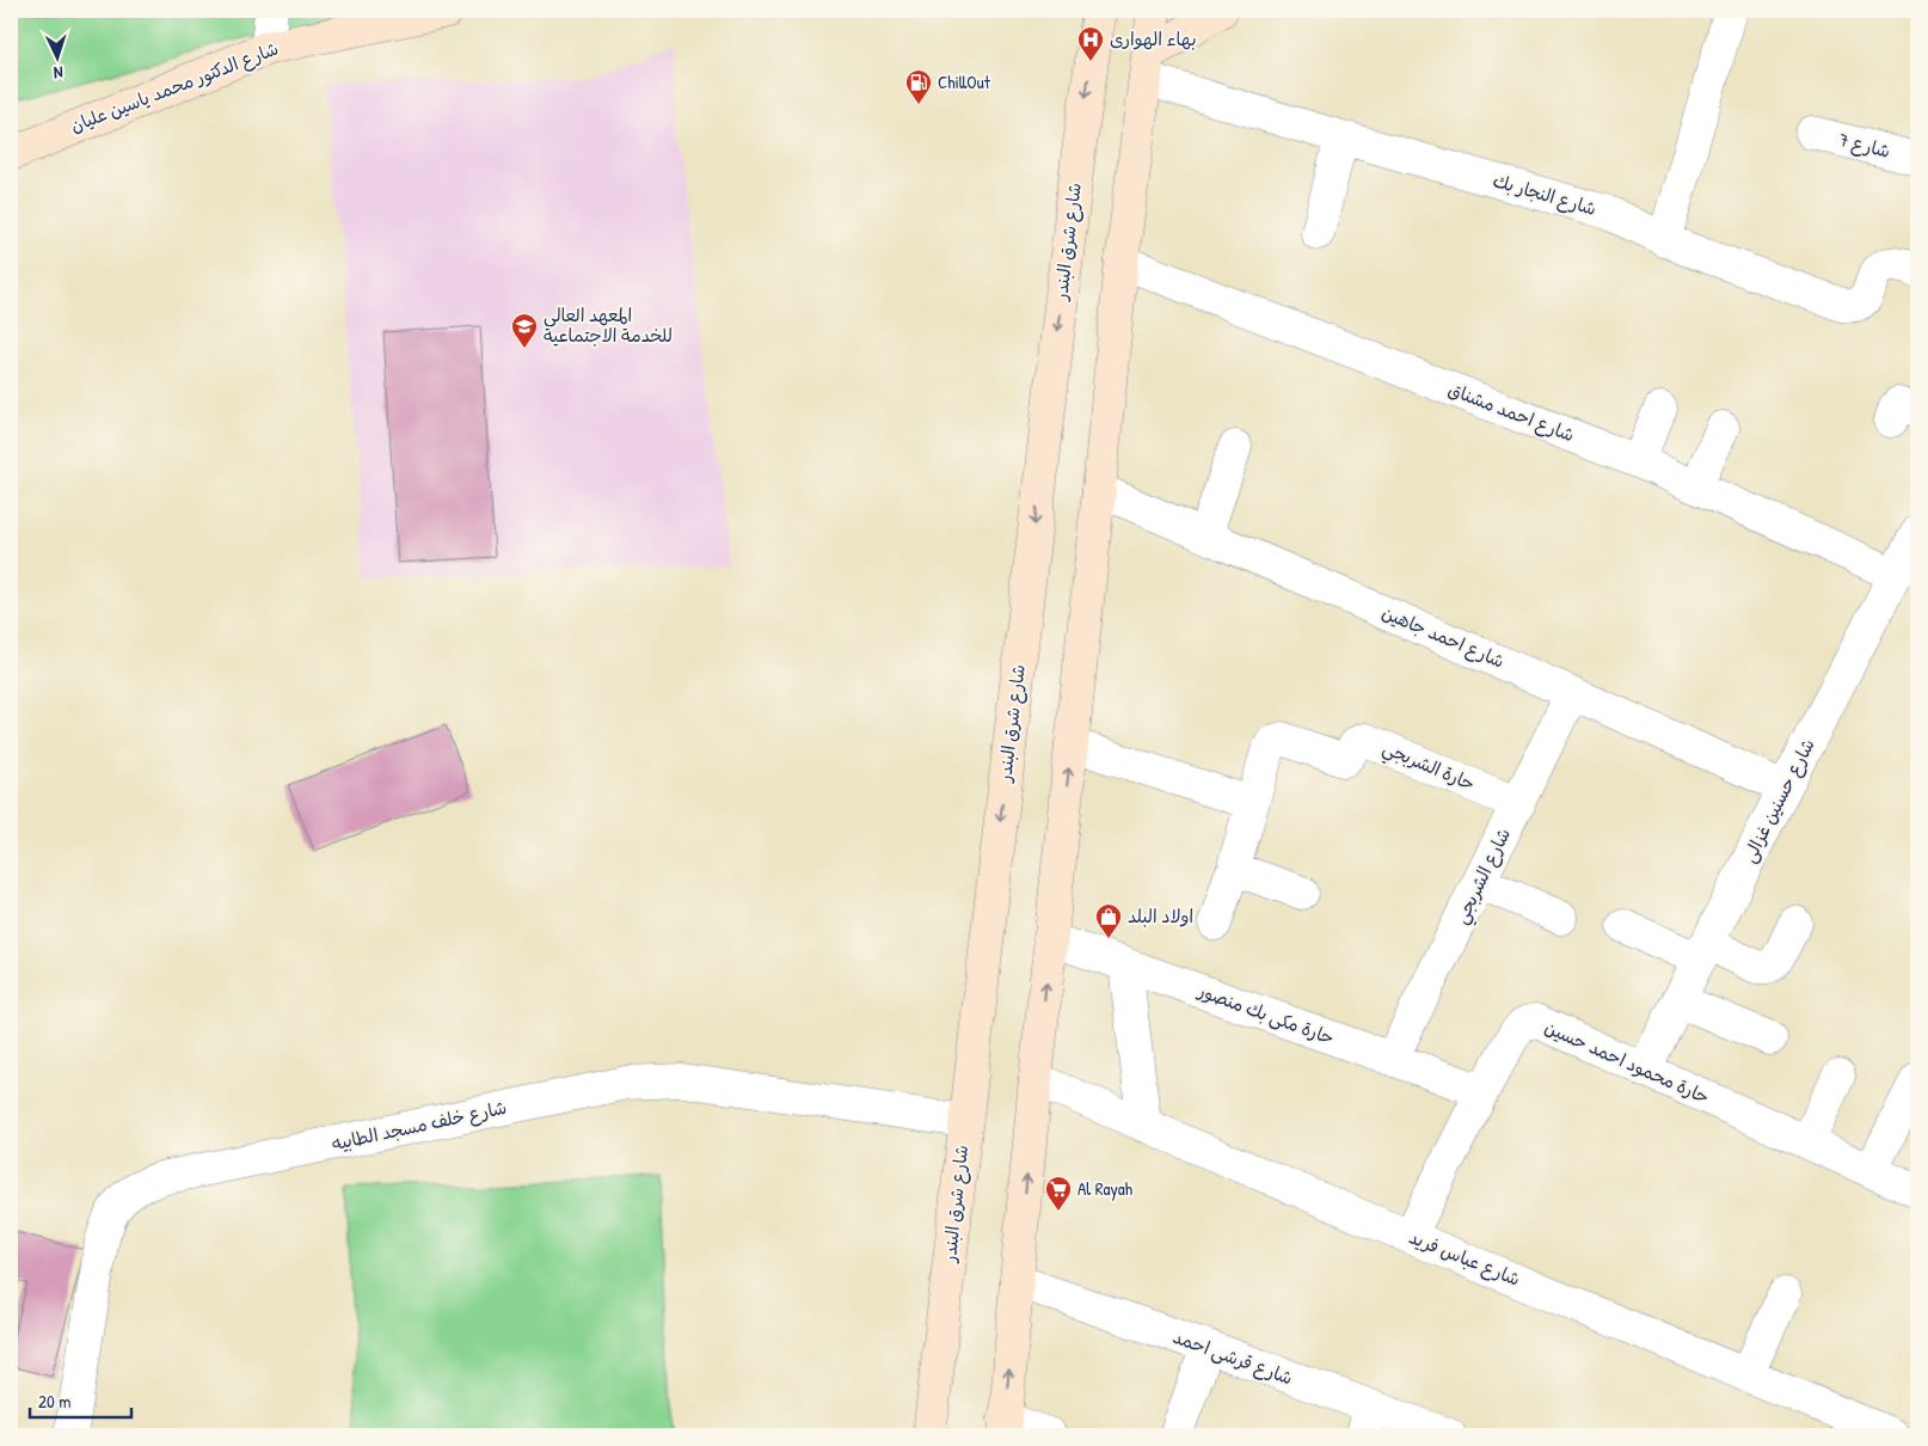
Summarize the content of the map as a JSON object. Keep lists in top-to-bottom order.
{
  "streets": {
    "main road": ["شارع الدكتور محمد ياسين عليان", "شارع شرق البندر"],
    "street": [
      "شارع 7",
      "شارع النجار بك",
      "شارع احمد مشناق",
      "شارع احمد جاهين",
      "حارة الشربجي",
      "شارع حسنين غزالى",
      "شارع الشربجي",
      "حارة مكى بك منصور",
      "حارة محمود احمد حسين",
      "شارع خلف مسجد الطابيه",
      "شارع عباس فريد",
      "شارع قرشى احمد"
    ]
  },
  "crossings": [
    ["شارع شرق البندر", "شارع خلف مسجد الطابيه"],
    ["شارع احمد مشناق", "شارع حسنين غزالى"],
    ["شارع احمد جاهين", "شارع حسنين غزالى"],
    ["شارع احمد جاهين", "شارع الشربجي"],
    ["حارة الشربجي", "شارع الشربجي"],
    ["شارع حسنين غزالى", "حارة محمود احمد حسين"],
    ["شارع الشربجي", "حارة مكى بك منصور"],
    ["حارة مكى بك منصور", "حارة محمود احمد حسين"],
    ["حارة محمود احمد حسين", "شارع عباس فريد"]
  ],
  "places": {
    "hospital": ["بهاء الهوارى"],
    "fuel station": ["ChillOut"],
    "school or university": ["المعهد العالى للخدمة الاجتماعية"],
    "shop": ["اولاد البلد"],
    "supermarket": ["Al Rayah"]
  },
  "scale_bar": "20 m",
  "north": "bottom"
}
